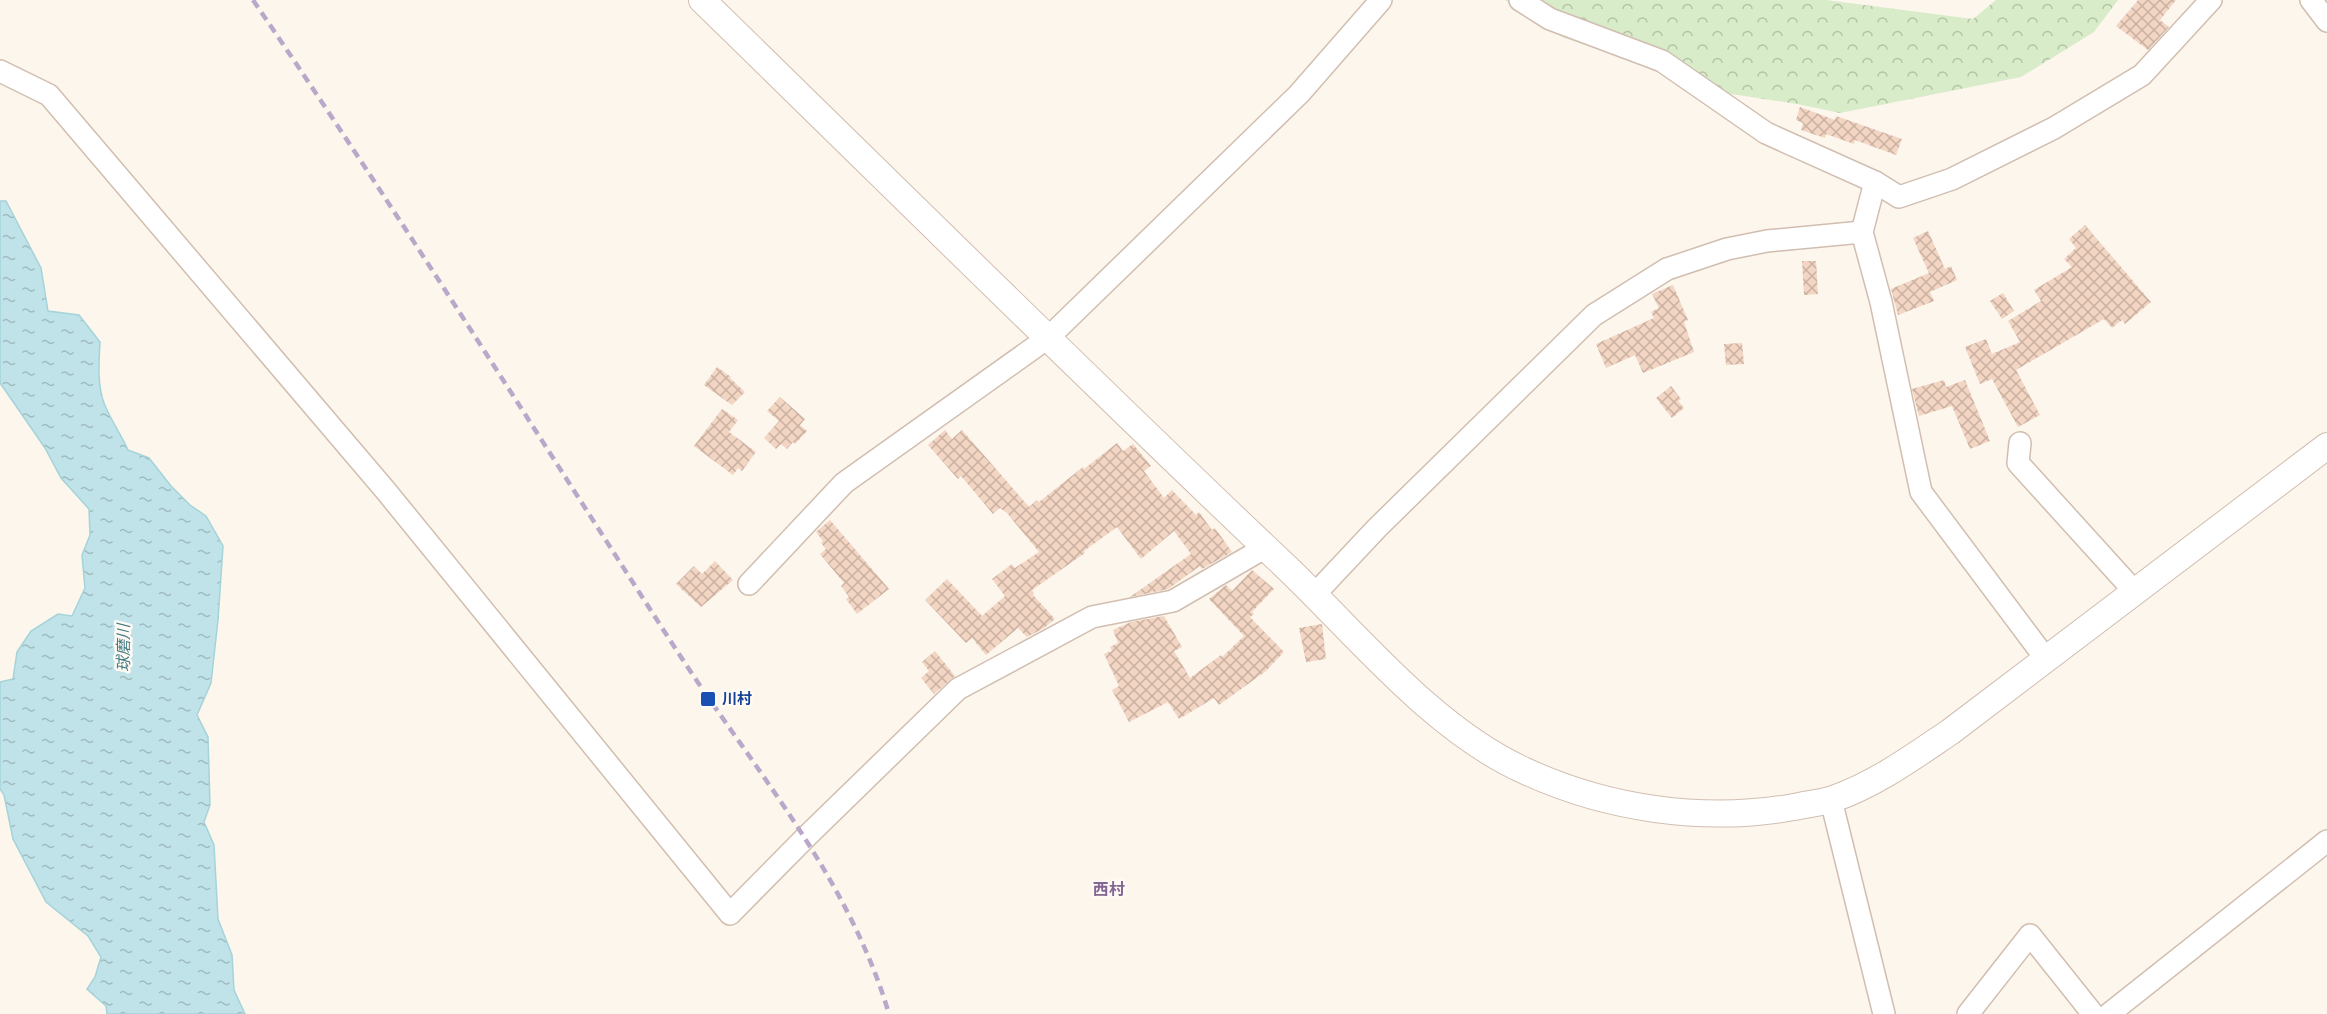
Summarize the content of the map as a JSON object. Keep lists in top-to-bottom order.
{
  "districts": ["西村"],
  "water": ["球磨川"],
  "places": {
    "transit": ["川村"]
  }
}
